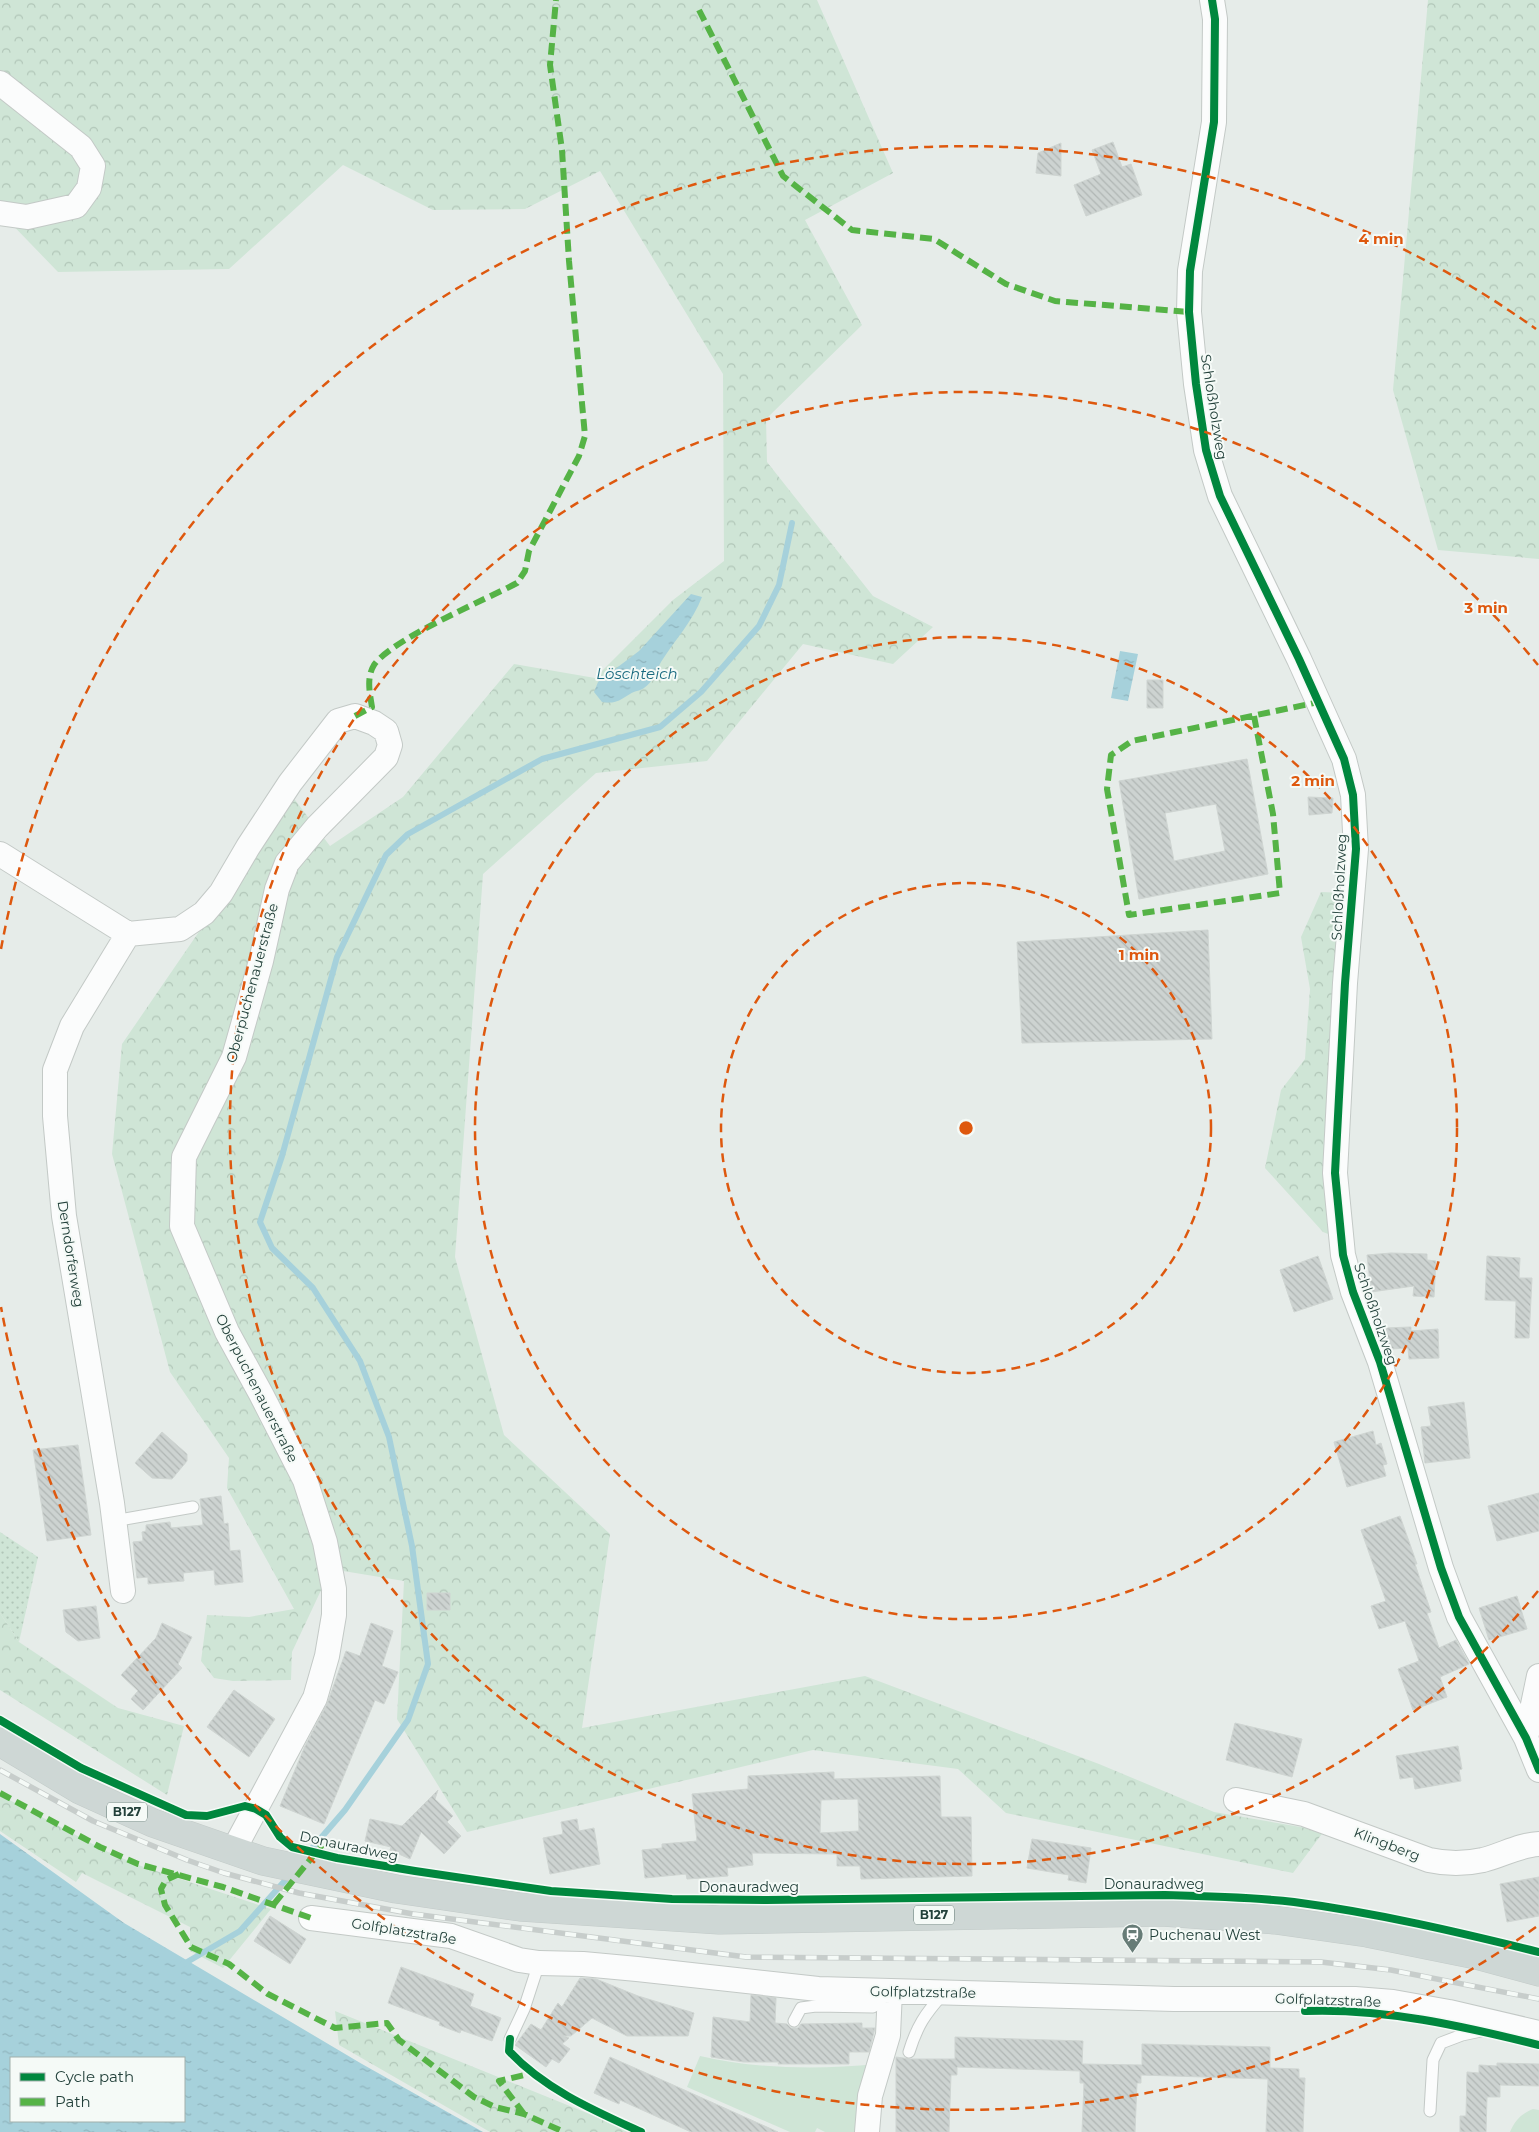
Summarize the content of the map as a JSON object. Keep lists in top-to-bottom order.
{
  "streets": {
    "main road": ["B127"],
    "street": [
      "Schloßholzweg",
      "Oberpuchenauerstraße",
      "Derndorferweg",
      "Klingberg",
      "Golfplatzstraße"
    ],
    "cycle path": ["Donauradweg"]
  },
  "crossings": [
    ["Oberpuchenauerstraße", "Derndorferweg"],
    ["Oberpuchenauerstraße", "B127"]
  ],
  "water": ["Löschteich"],
  "places": {
    "station": ["Puchenau West"]
  },
  "legend": ["Cycle path", "Path"],
  "rings": [
    "4 min",
    "3 min",
    "2 min",
    "1 min"
  ]
}
